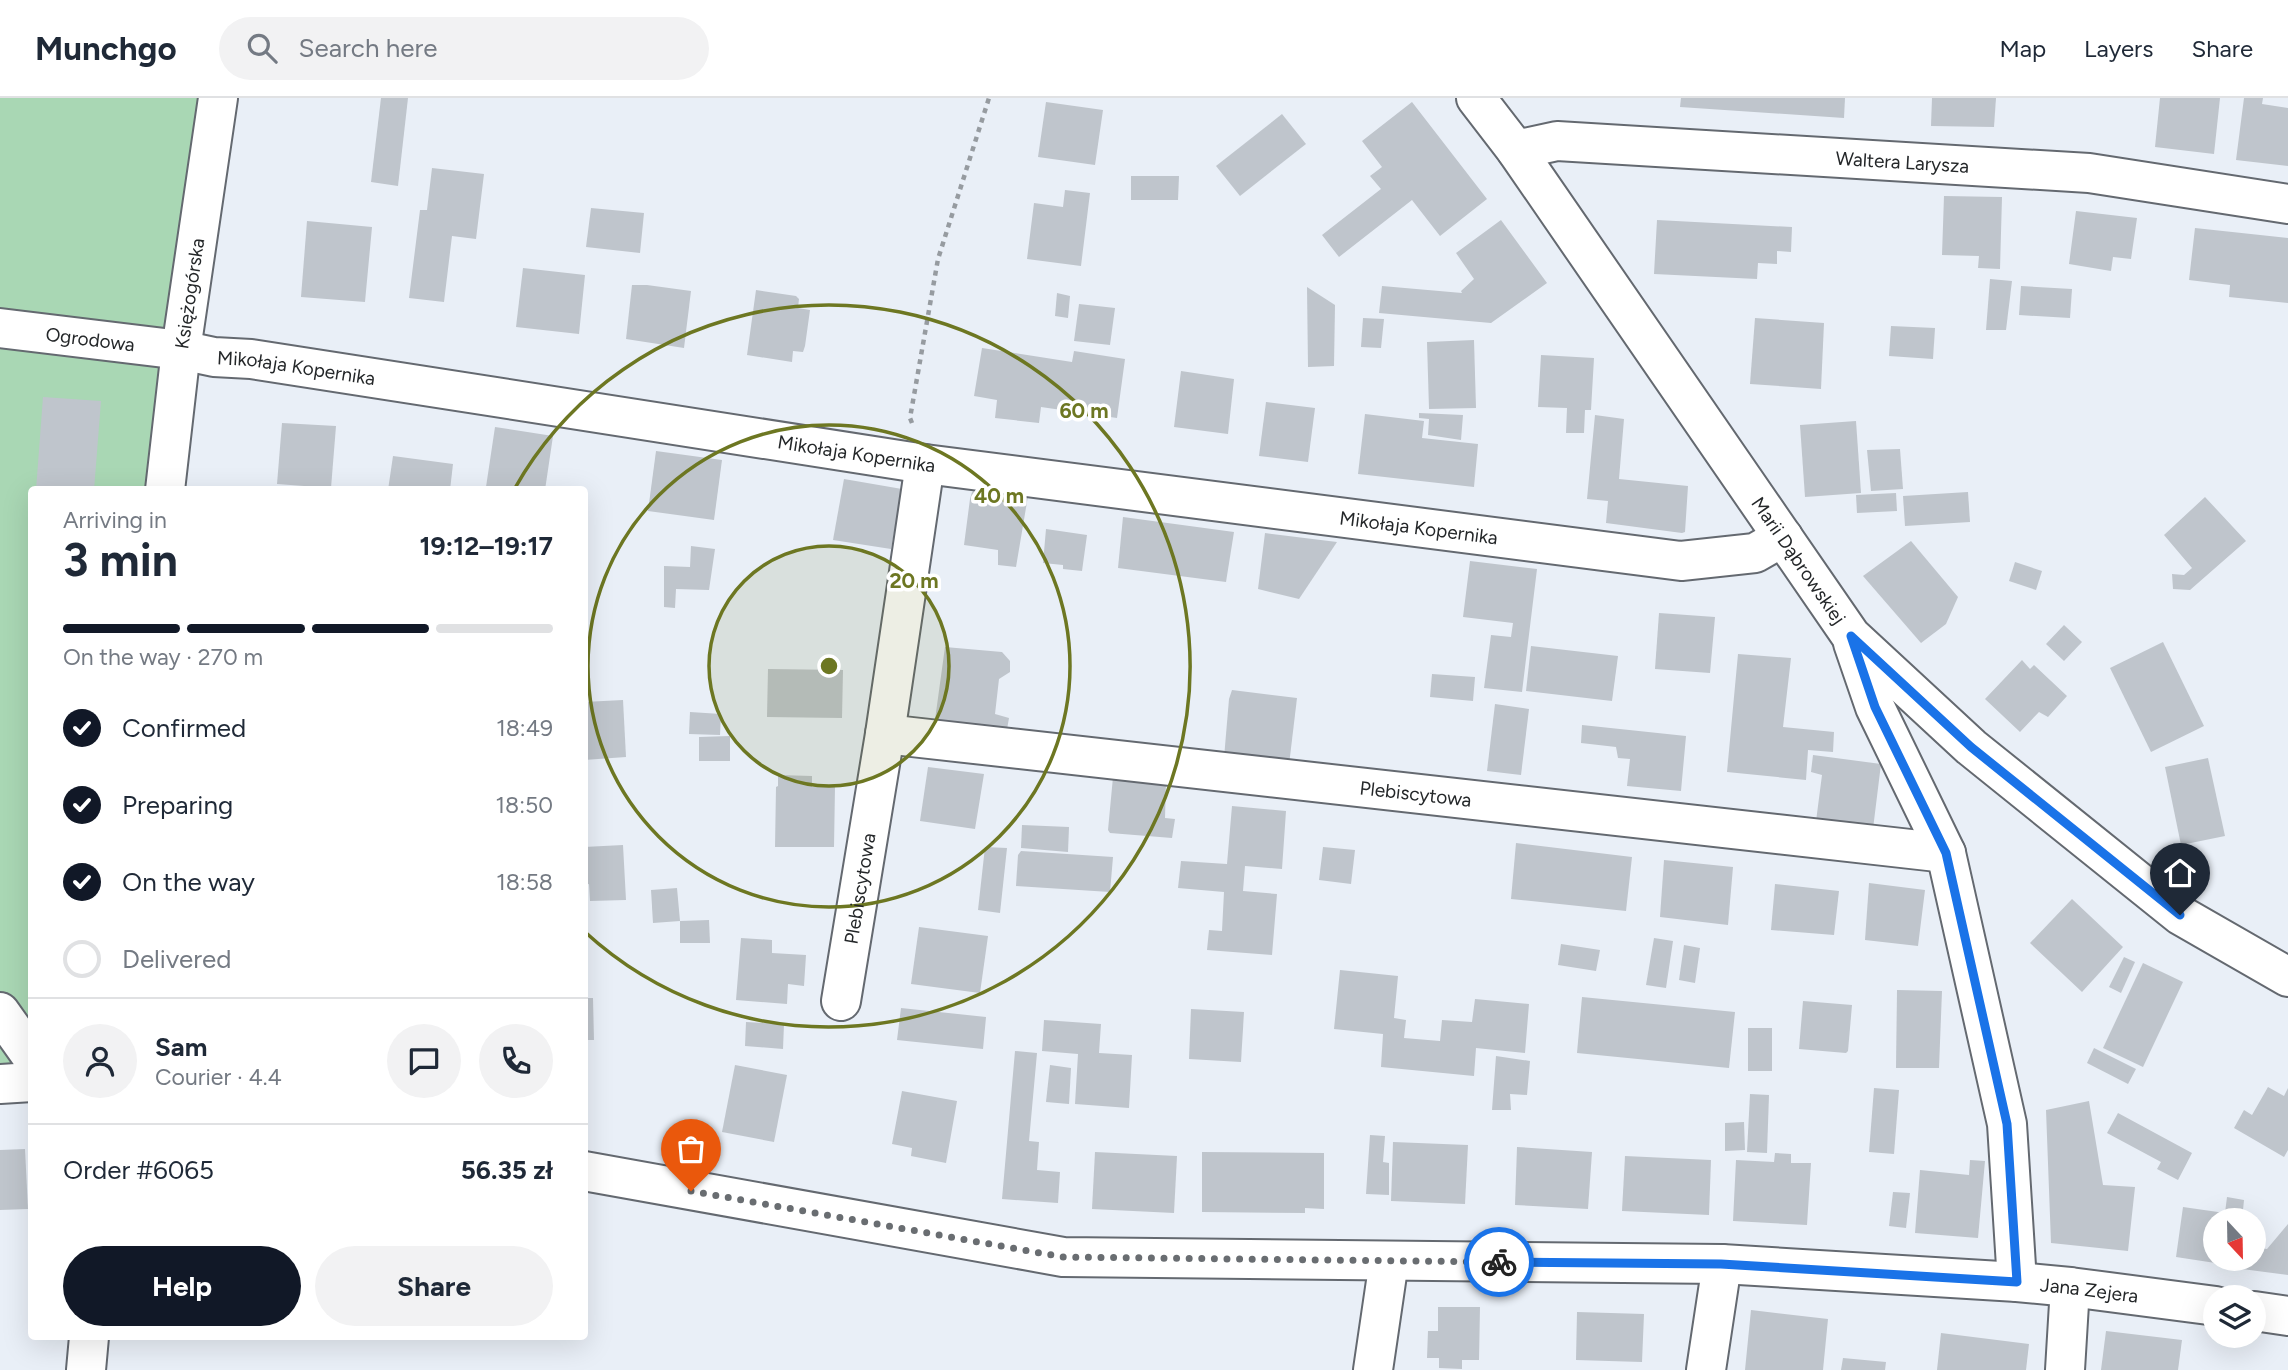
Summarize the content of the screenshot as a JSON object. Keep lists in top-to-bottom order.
{
  "streets": {
    "street": [
      "Waltera Larysza",
      "Księżogórska",
      "Ogrodowa",
      "Mikołaja Kopernika",
      "Marii Dąbrowskiej",
      "Plebiscytowa",
      "Jana Zejera"
    ]
  },
  "crossings": [
    ["Waltera Larysza", "Marii Dąbrowskiej"],
    ["Księżogórska", "Ogrodowa"],
    ["Księżogórska", "Mikołaja Kopernika"],
    ["Ogrodowa", "Mikołaja Kopernika"],
    ["Mikołaja Kopernika", "Marii Dąbrowskiej"],
    ["Mikołaja Kopernika", "Plebiscytowa"]
  ],
  "north": "bottom",
  "page": {
    "header": "Munchgo",
    "search": "Search here",
    "nav": ["Map", "Layers", "Share"],
    "heading": ["3 min", "Arriving in", "19:12–19:17"],
    "panel": [
      "Sam",
      "Courier · 4.4",
      "Order #6065",
      "56.35 zł"
    ],
    "bar": "On the way · 270 m",
    "list": [
      ["Confirmed", "18:49"],
      ["Preparing", "18:50"],
      ["On the way", "18:58"],
      "Delivered"
    ],
    "buttons": ["Help", "Share"]
  },
  "rings": ["60 m", "40 m", "20 m"]
}
